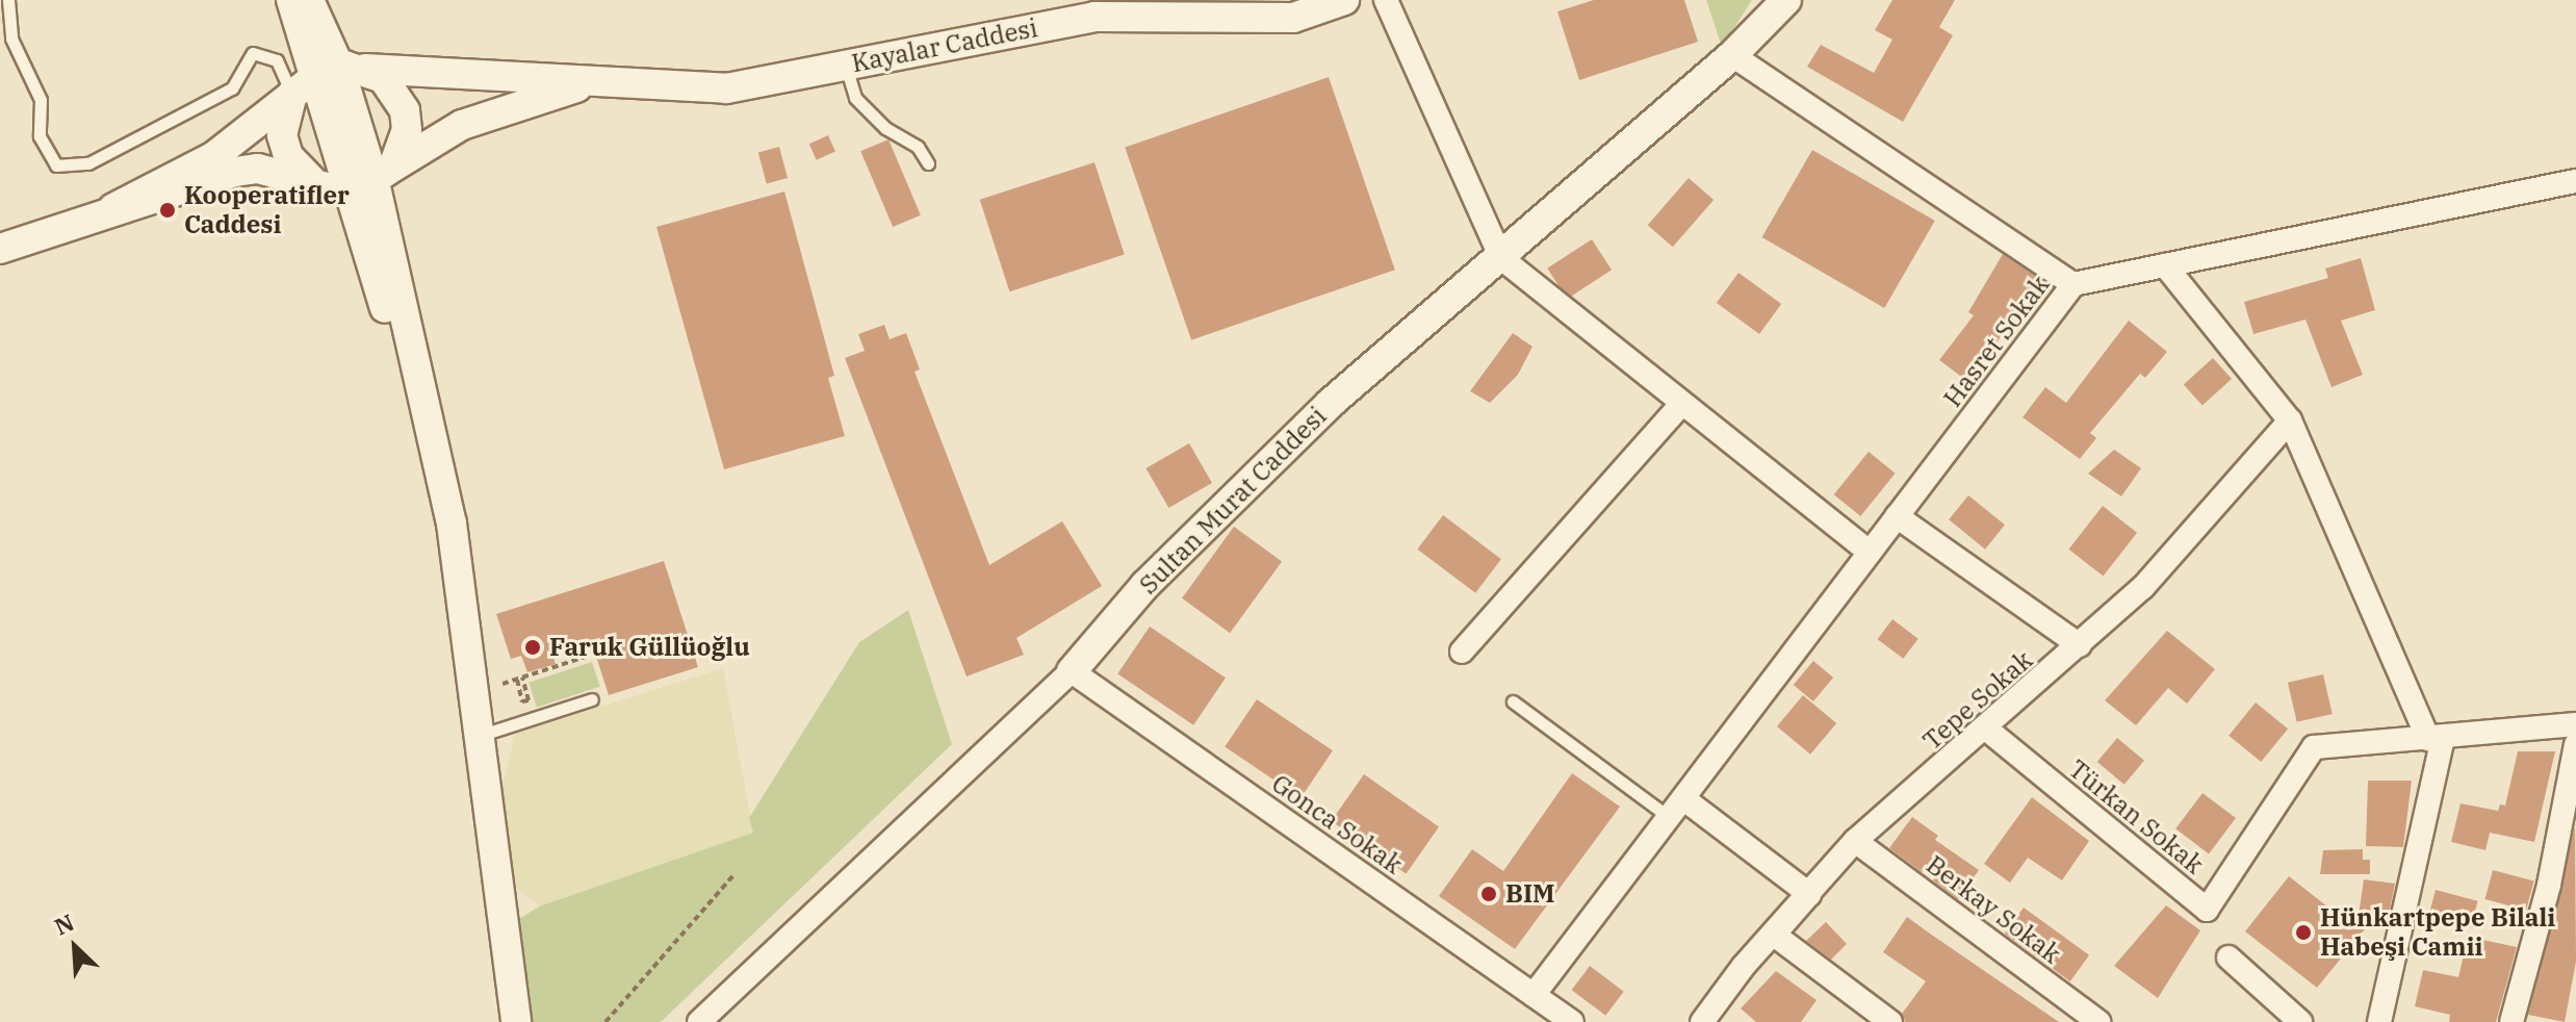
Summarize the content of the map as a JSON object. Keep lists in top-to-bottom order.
{
  "streets": {
    "street": [
      "Kayalar Caddesi",
      "Hasret Sokak",
      "Sultan Murat Caddesi",
      "Tepe Sokak",
      "Türkan Sokak",
      "Gonca Sokak",
      "Berkay Sokak"
    ]
  },
  "crossings": [
    ["Hasret Sokak", "Gonca Sokak"],
    ["Sultan Murat Caddesi", "Gonca Sokak"],
    ["Tepe Sokak", "Türkan Sokak"],
    ["Tepe Sokak", "Berkay Sokak"]
  ],
  "places": [
    "Kooperatifler Caddesi",
    "Faruk Güllüoğlu",
    "BIM",
    "Hünkartpepe Bilali Habeşi Camii"
  ],
  "north": "top left"
}
